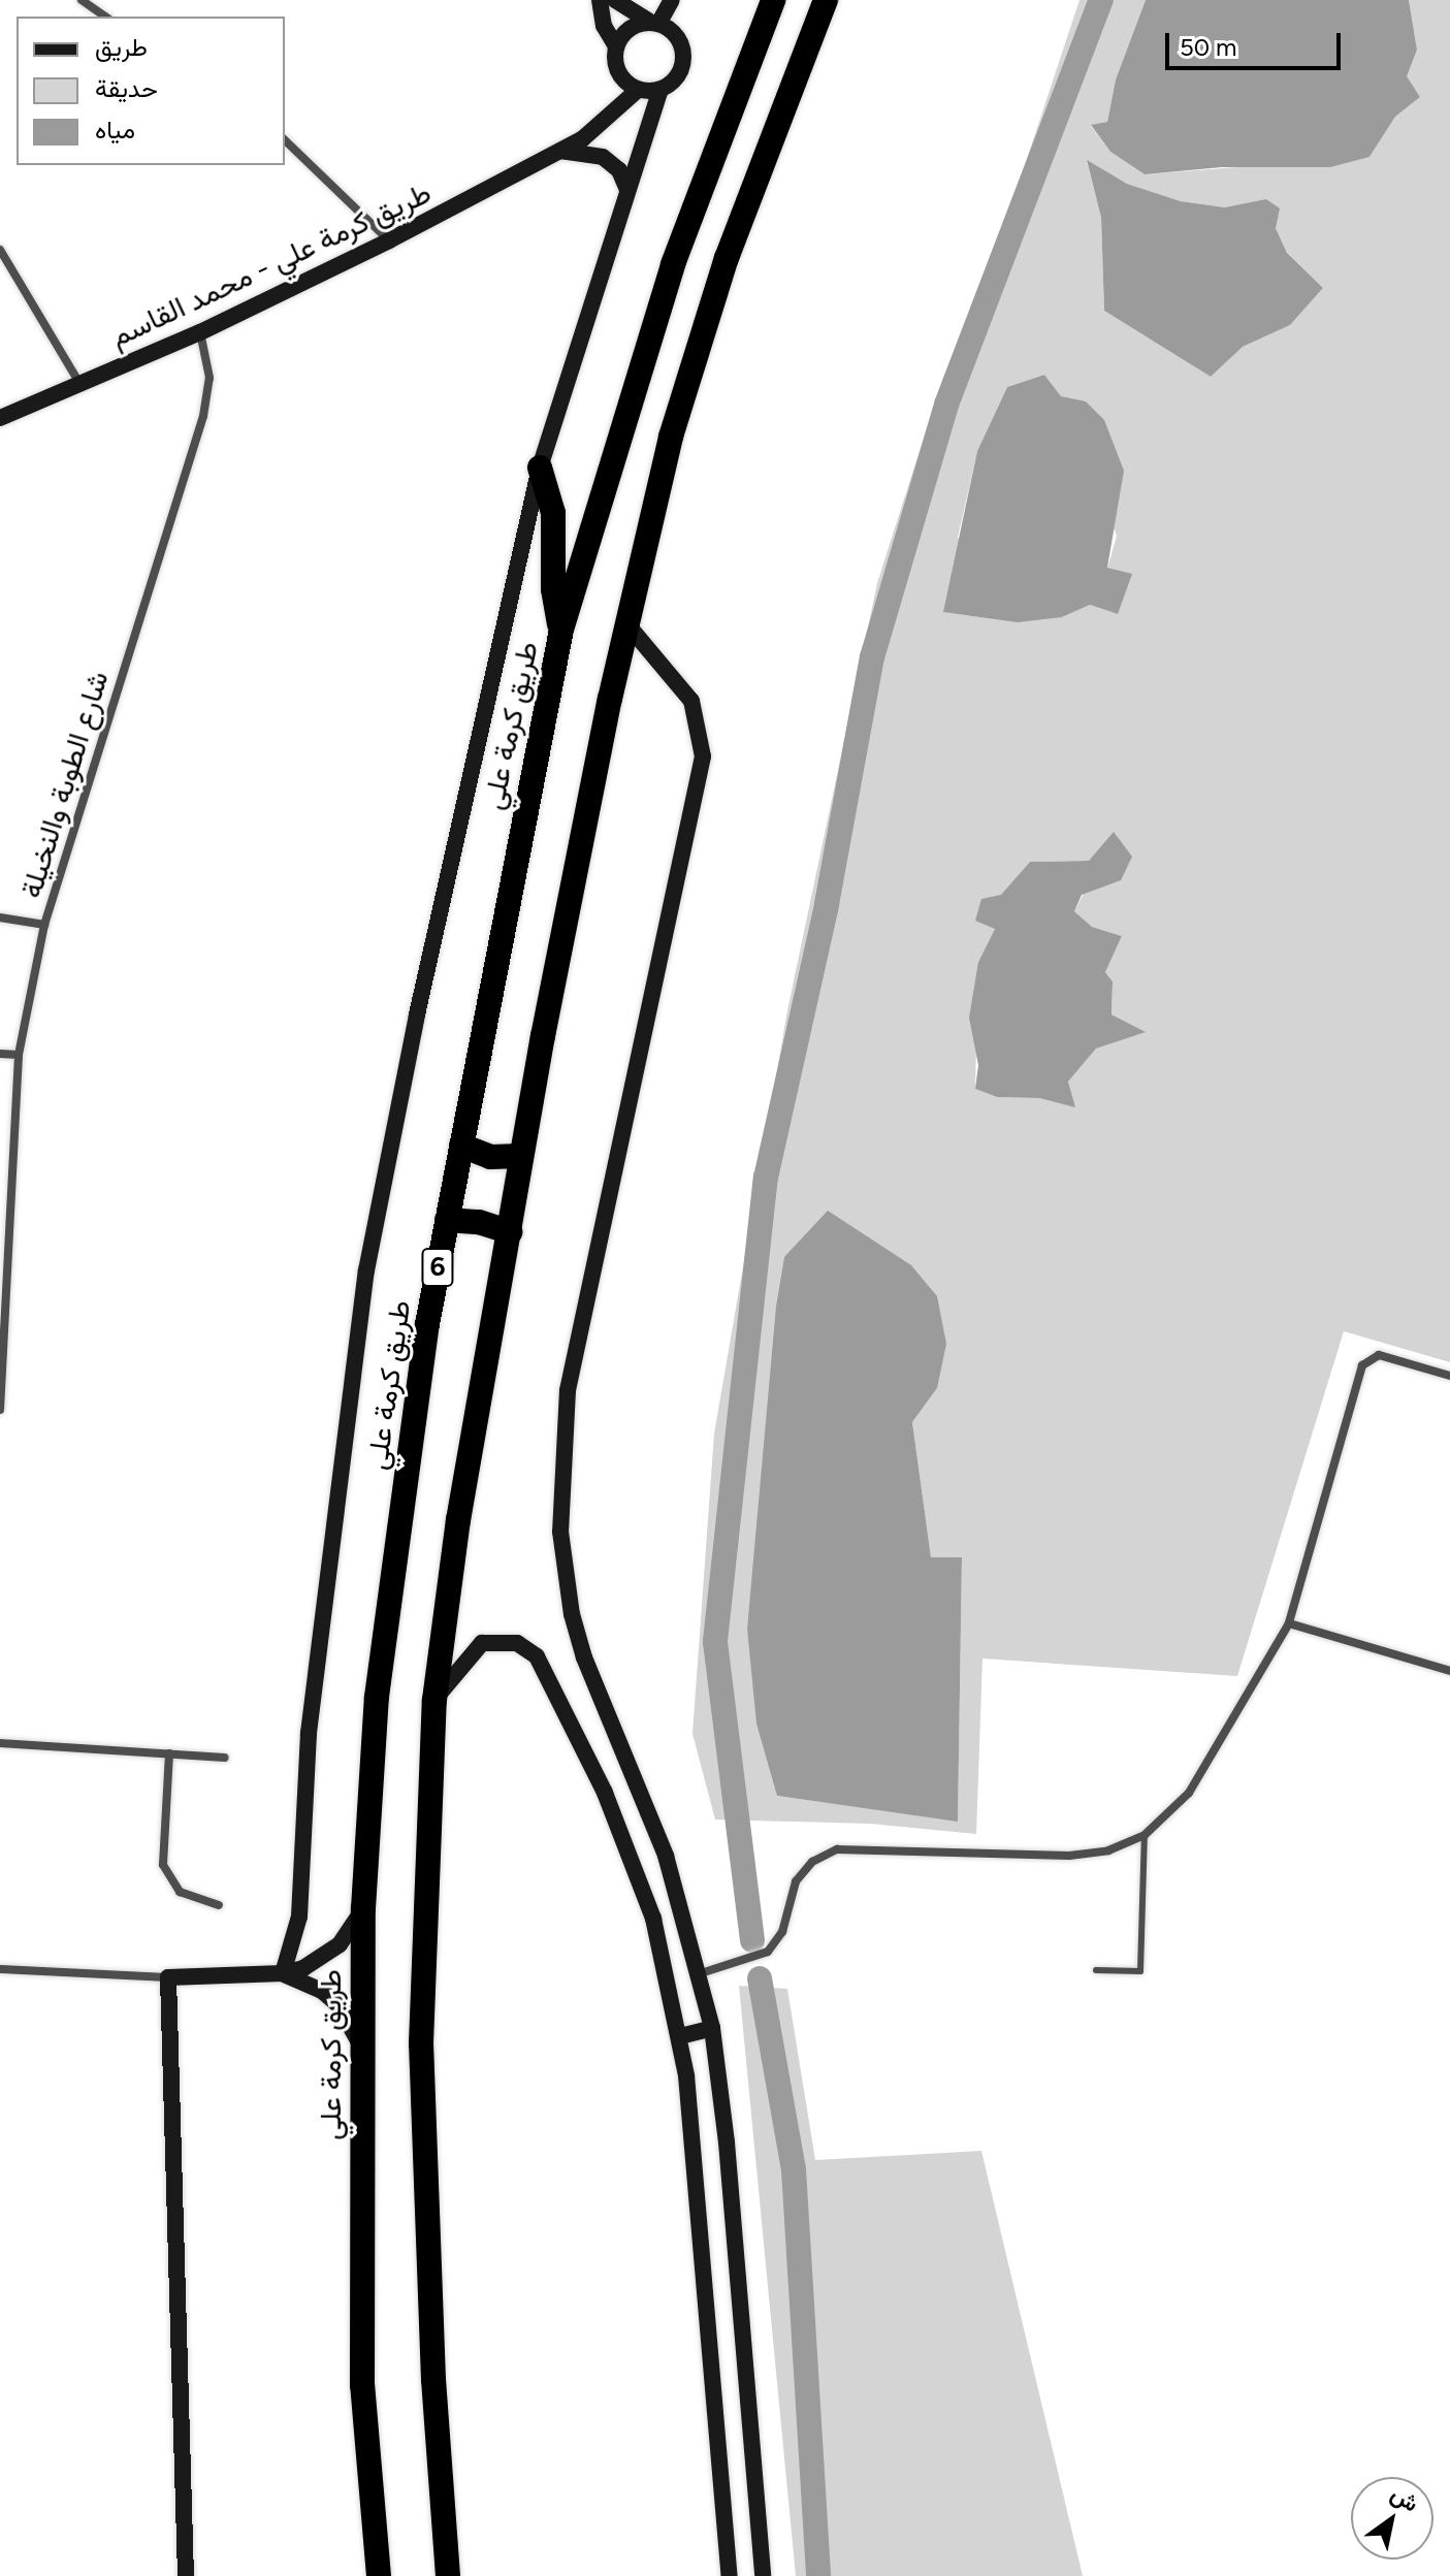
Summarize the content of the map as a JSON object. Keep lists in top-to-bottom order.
{
  "streets": {
    "highway": ["طريق كرمة علي", "6"],
    "main road": ["طريق كرمة علي - محمد القاسم"],
    "street": ["شارع الطوبة والنخيلة"]
  },
  "crossings": [
    ["طريق كرمة علي - محمد القاسم", "شارع الطوبة والنخيلة"]
  ],
  "legend": ["طريق", "حديقة", "مياه"],
  "scale_bar": "50 m",
  "north": "top right"
}
